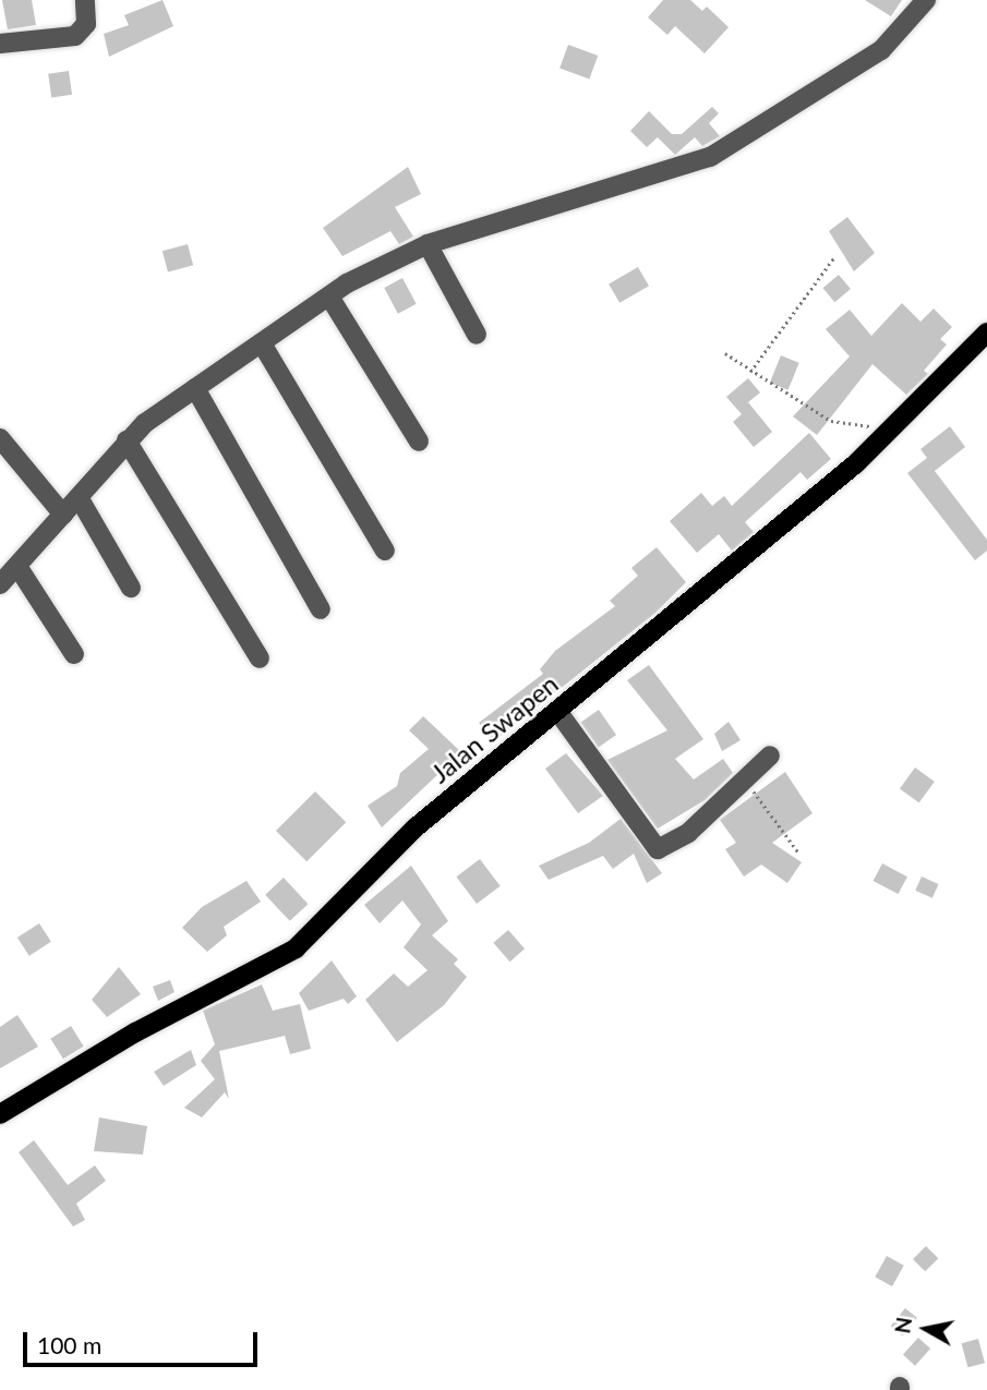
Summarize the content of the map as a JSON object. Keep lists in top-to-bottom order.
{
  "streets": {
    "main road": ["Jalan Swapen"]
  },
  "scale_bar": "100 m",
  "north": "left"
}
